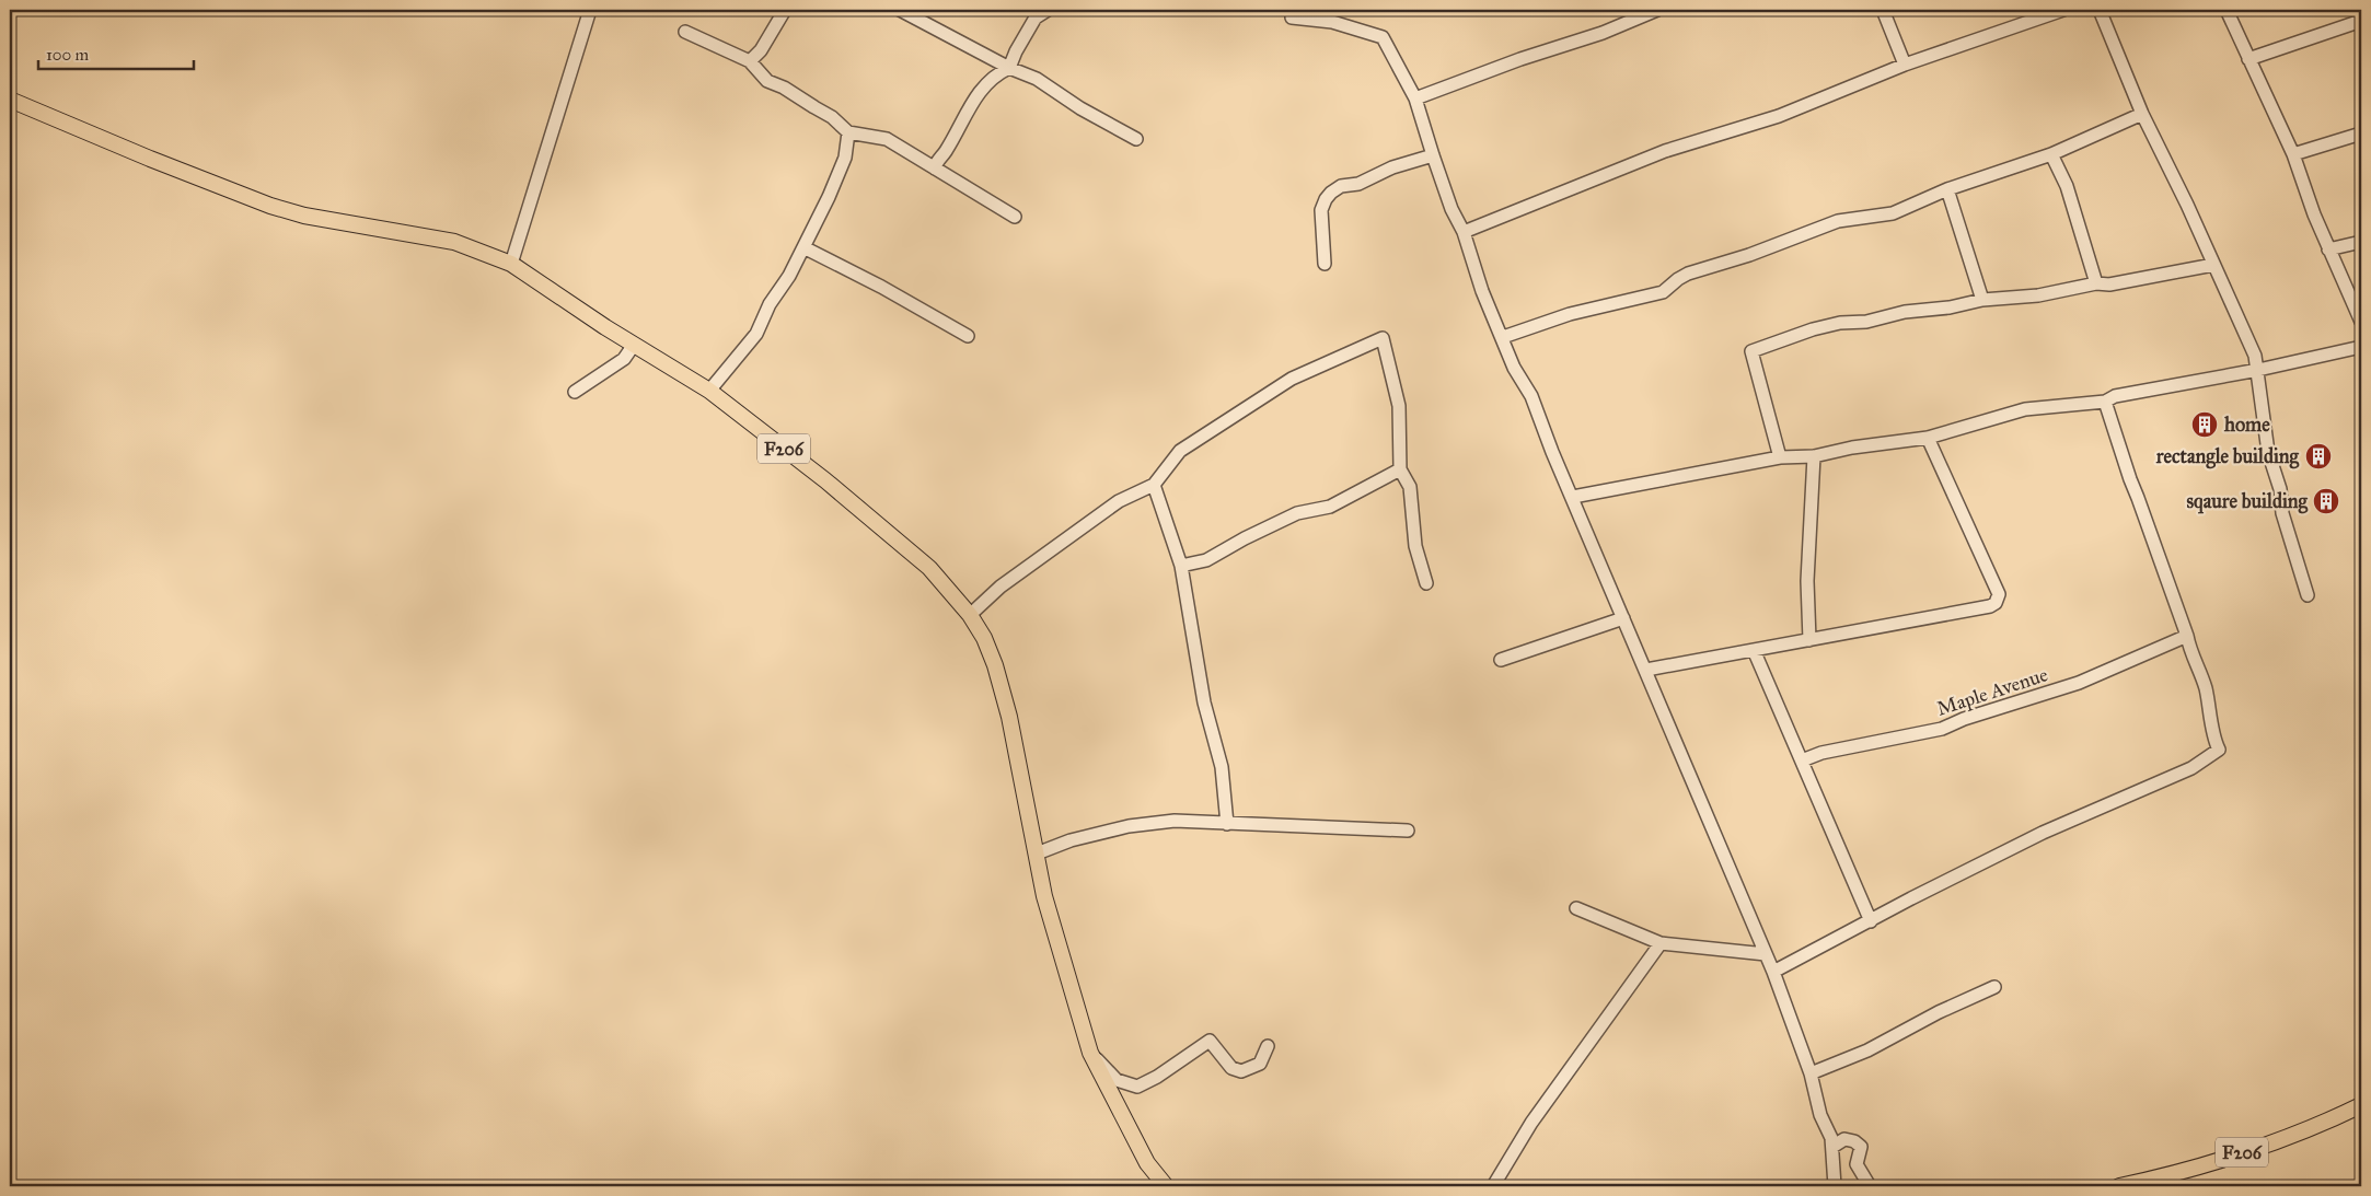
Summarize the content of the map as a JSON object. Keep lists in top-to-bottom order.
{
  "streets": {
    "main road": ["F206"],
    "street": ["Maple Avenue"]
  },
  "places": {
    "building": ["home", "rectangle building", "sqaure building"]
  },
  "scale_bar": "100 m"
}
